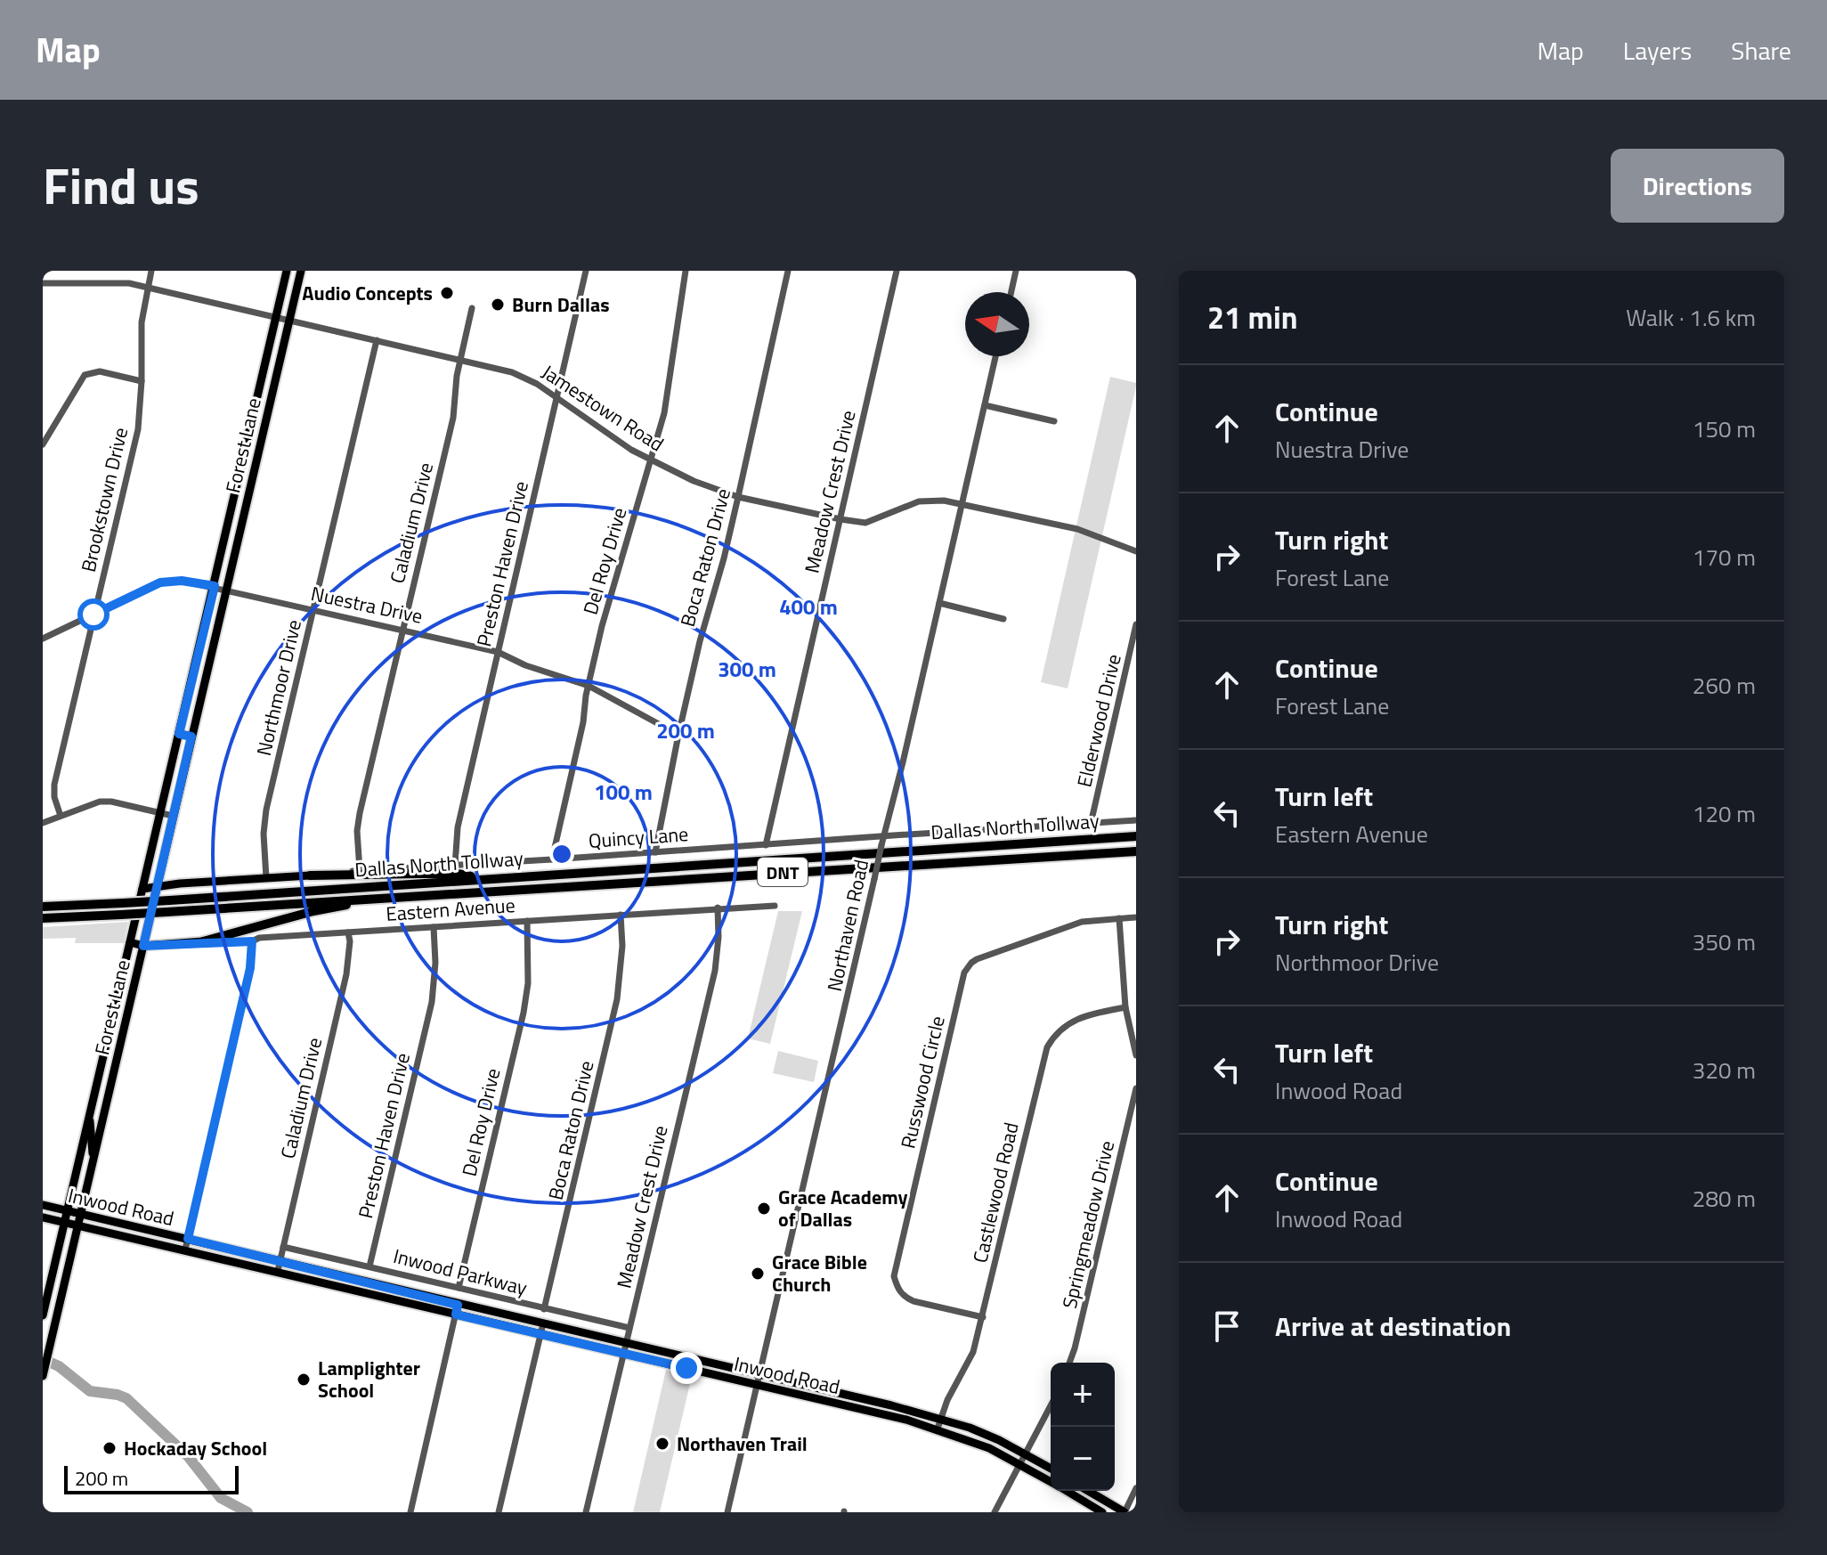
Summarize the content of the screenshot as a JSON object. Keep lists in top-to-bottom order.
{
  "streets": {
    "highway": ["Dallas North Tollway", "DNT"],
    "main road": [
      "Forest Lane",
      "Quincy Lane",
      "Eastern Avenue",
      "Inwood Road"
    ],
    "street": [
      "Jamestown Road",
      "Meadow Crest Drive",
      "Brookstown Drive",
      "Caladium Drive",
      "Boca Raton Drive",
      "Del Roy Drive",
      "Preston Haven Drive",
      "Nuestra Drive",
      "Northmoor Drive",
      "Elderwood Drive",
      "Northaven Road",
      "Russwood Circle",
      "Castlewood Road",
      "Springmeadow Drive",
      "Inwood Parkway"
    ]
  },
  "crossings": [
    ["Jamestown Road", "Forest Lane"],
    ["Jamestown Road", "Meadow Crest Drive"],
    ["Jamestown Road", "Brookstown Drive"],
    ["Jamestown Road", "Caladium Drive"],
    ["Jamestown Road", "Boca Raton Drive"],
    ["Jamestown Road", "Del Roy Drive"],
    ["Jamestown Road", "Preston Haven Drive"],
    ["Jamestown Road", "Northmoor Drive"],
    ["Jamestown Road", "Northaven Road"],
    ["Forest Lane", "Nuestra Drive"],
    ["Forest Lane", "Quincy Lane"],
    ["Forest Lane", "Eastern Avenue"],
    ["Forest Lane", "Inwood Road"],
    ["Meadow Crest Drive", "Quincy Lane"],
    ["Meadow Crest Drive", "Eastern Avenue"],
    ["Meadow Crest Drive", "Inwood Road"],
    ["Meadow Crest Drive", "Inwood Parkway"],
    ["Brookstown Drive", "Nuestra Drive"],
    ["Caladium Drive", "Nuestra Drive"],
    ["Caladium Drive", "Quincy Lane"],
    ["Caladium Drive", "Eastern Avenue"],
    ["Caladium Drive", "Inwood Road"],
    ["Caladium Drive", "Inwood Parkway"],
    ["Boca Raton Drive", "Nuestra Drive"],
    ["Boca Raton Drive", "Quincy Lane"],
    ["Boca Raton Drive", "Eastern Avenue"],
    ["Boca Raton Drive", "Inwood Parkway"],
    ["Del Roy Drive", "Nuestra Drive"],
    ["Del Roy Drive", "Quincy Lane"],
    ["Del Roy Drive", "Eastern Avenue"],
    ["Del Roy Drive", "Inwood Parkway"],
    ["Preston Haven Drive", "Nuestra Drive"],
    ["Preston Haven Drive", "Quincy Lane"],
    ["Preston Haven Drive", "Eastern Avenue"],
    ["Preston Haven Drive", "Inwood Parkway"],
    ["Nuestra Drive", "Northmoor Drive"],
    ["Northmoor Drive", "Quincy Lane"],
    ["Elderwood Drive", "Quincy Lane"],
    ["Quincy Lane", "Northaven Road"],
    ["Northaven Road", "Inwood Road"],
    ["Russwood Circle", "Castlewood Road"],
    ["Castlewood Road", "Inwood Road"]
  ],
  "places": [
    "Audio Concepts",
    "Burn Dallas",
    "Grace Academy of Dallas",
    "Grace Bible Church",
    "Lamplighter School",
    "Northaven Trail",
    "Hockaday School"
  ],
  "scale_bar": "200 m",
  "north": "left",
  "page": {
    "header": "Map",
    "nav": ["Map", "Layers", "Share"],
    "title": "Find us",
    "buttons": "Directions",
    "heading": ["21 min", "Walk · 1.6 km"],
    "list": [
      ["Continue", "Nuestra Drive", "150 m"],
      ["Turn right", "Forest Lane", "170 m"],
      ["Continue", "Forest Lane", "260 m"],
      ["Turn left", "Eastern Avenue", "120 m"],
      ["Turn right", "Northmoor Drive", "350 m"],
      ["Turn left", "Inwood Road", "320 m"],
      ["Continue", "Inwood Road", "280 m"],
      "Arrive at destination"
    ],
    "map_buttons": ["+", "−"],
    "scale": "200 m"
  },
  "rings": [
    "400 m",
    "300 m",
    "200 m",
    "100 m"
  ]
}
